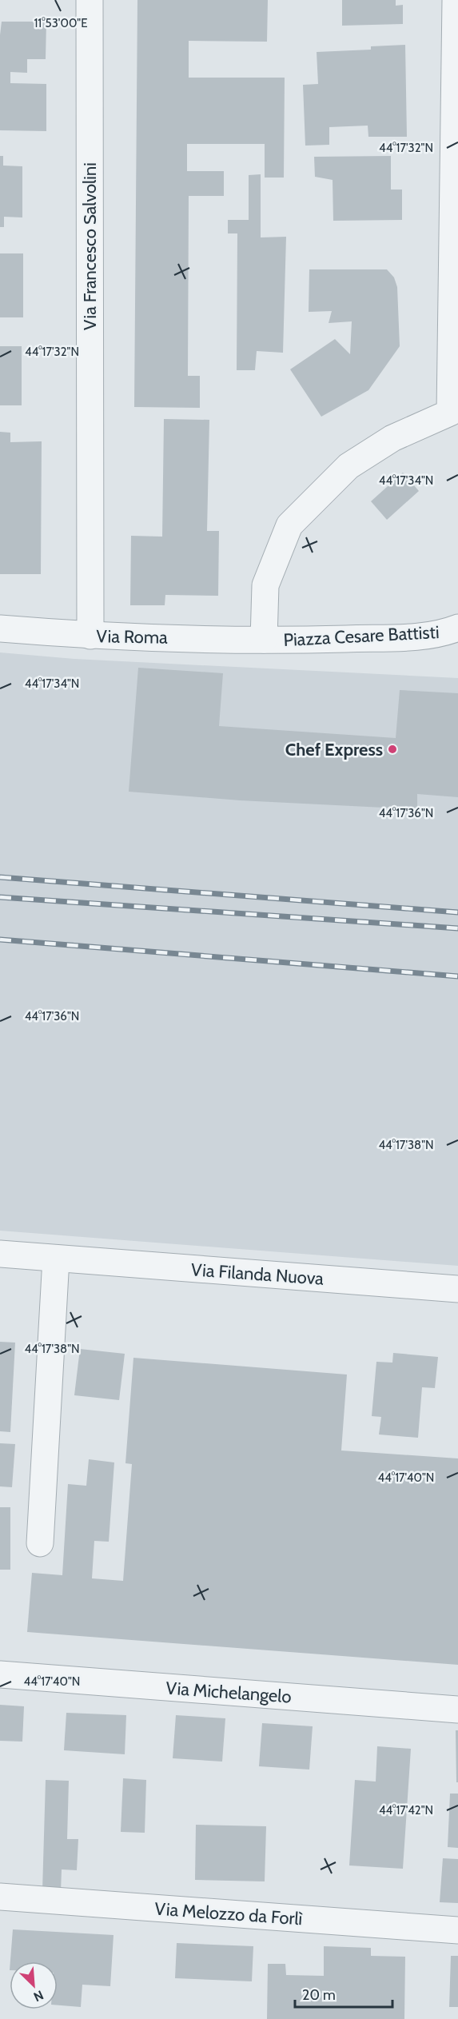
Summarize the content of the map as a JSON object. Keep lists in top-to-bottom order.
{
  "streets": {
    "street": [
      "Via Francesco Salvolini",
      "Piazza Cesare Battisti",
      "Via Roma",
      "Via Filanda Nuova",
      "Via Michelangelo",
      "Via Melozzo da Forlì"
    ]
  },
  "crossings": [
    ["Via Francesco Salvolini", "Via Roma"],
    ["Piazza Cesare Battisti", "Via Roma"]
  ],
  "places": ["Chef Express"],
  "scale_bar": "20 m",
  "north": "bottom right",
  "coordinates": [
    "11°53'00\"E",
    "44°17'32\"N",
    "44°17'34\"N",
    "44°17'36\"N",
    "44°17'38\"N",
    "44°17'40\"N",
    "44°17'42\"N"
  ]
}
